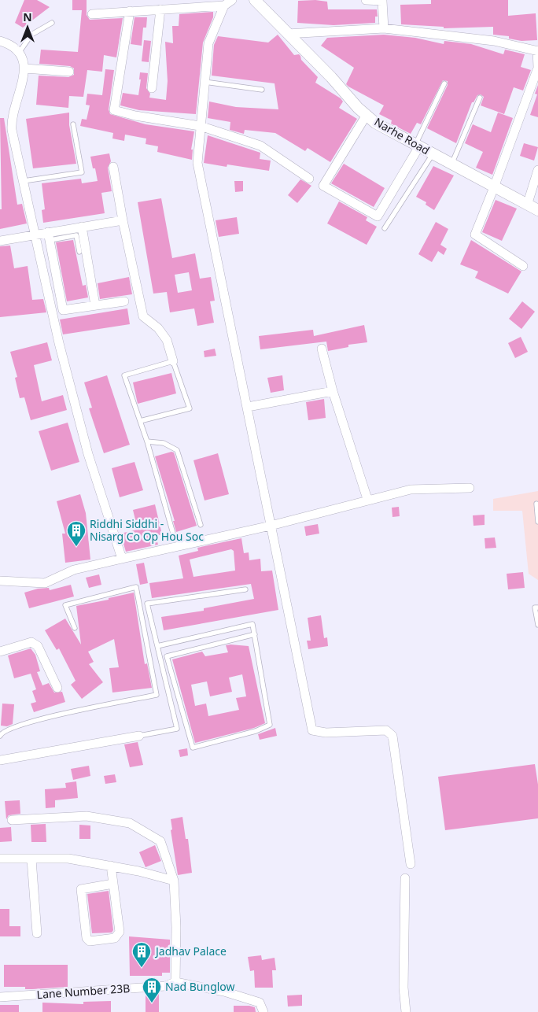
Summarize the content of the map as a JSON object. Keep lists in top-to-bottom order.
{
  "streets": {
    "street": ["Narhe Road", "Lane Number 23B"]
  },
  "places": {
    "building": ["Riddhi Siddhi - Nisarg Co Op Hou Soc", "Jadhav Palace", "Nad Bunglow"]
  },
  "north": "top"
}
